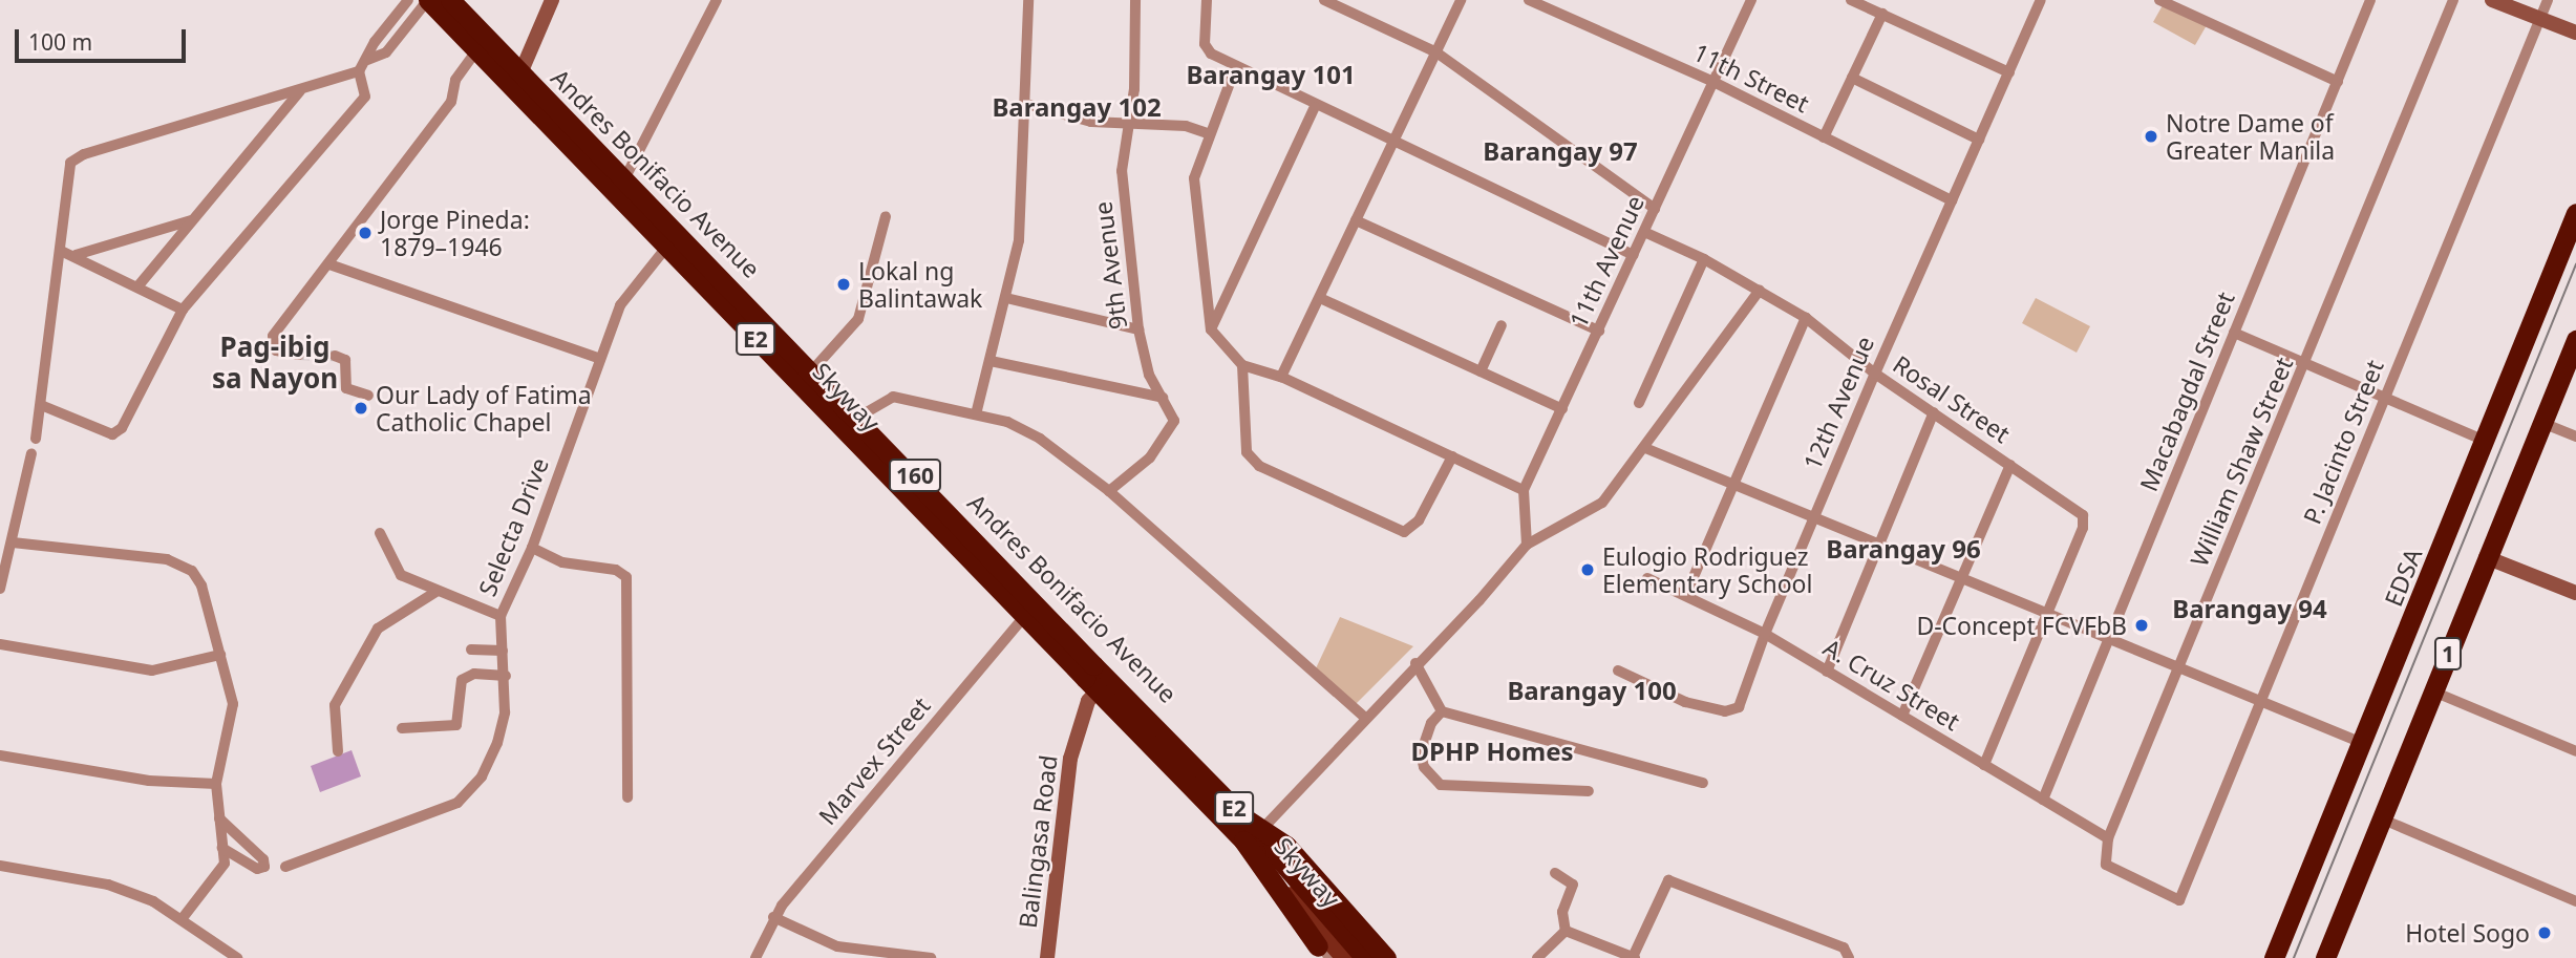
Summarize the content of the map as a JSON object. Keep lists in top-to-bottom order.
{
  "streets": {
    "highway": [
      "E2",
      "Skyway",
      "EDSA",
      "1"
    ],
    "main road": ["Andres Bonifacio Avenue", "160"],
    "street": [
      "11th Street",
      "11th Avenue",
      "9th Avenue",
      "Macabagdal Street",
      "Rosal Street",
      "12th Avenue",
      "P. Jacinto Street",
      "William Shaw Street",
      "Selecta Drive",
      "A. Cruz Street",
      "Marvex Street",
      "Balingasa Road"
    ]
  },
  "crossings": [
    ["11th Street", "11th Avenue"],
    ["11th Street", "12th Avenue"],
    ["Andres Bonifacio Avenue", "Skyway"],
    ["Andres Bonifacio Avenue", "Selecta Drive"],
    ["Andres Bonifacio Avenue", "Marvex Street"],
    ["Andres Bonifacio Avenue", "Balingasa Road"],
    ["11th Avenue", "Rosal Street"],
    ["Macabagdal Street", "A. Cruz Street"],
    ["Rosal Street", "12th Avenue"],
    ["12th Avenue", "A. Cruz Street"],
    ["P. Jacinto Street", "William Shaw Street"],
    ["P. Jacinto Street", "A. Cruz Street"],
    ["William Shaw Street", "A. Cruz Street"]
  ],
  "districts": [
    "Barangay 101",
    "Barangay 102",
    "Barangay 97",
    "Pag-ibig sa Nayon",
    "Barangay 96",
    "Barangay 94",
    "Barangay 100",
    "DPHP Homes"
  ],
  "places": [
    "Notre Dame of Greater Manila",
    "Jorge Pineda: 1879–1946",
    "Lokal ng Balintawak",
    "Our Lady of Fatima Catholic Chapel",
    "Eulogio Rodriguez Elementary School",
    "D-Concept FCVFbB",
    "Hotel Sogo"
  ],
  "scale_bar": "100 m"
}
